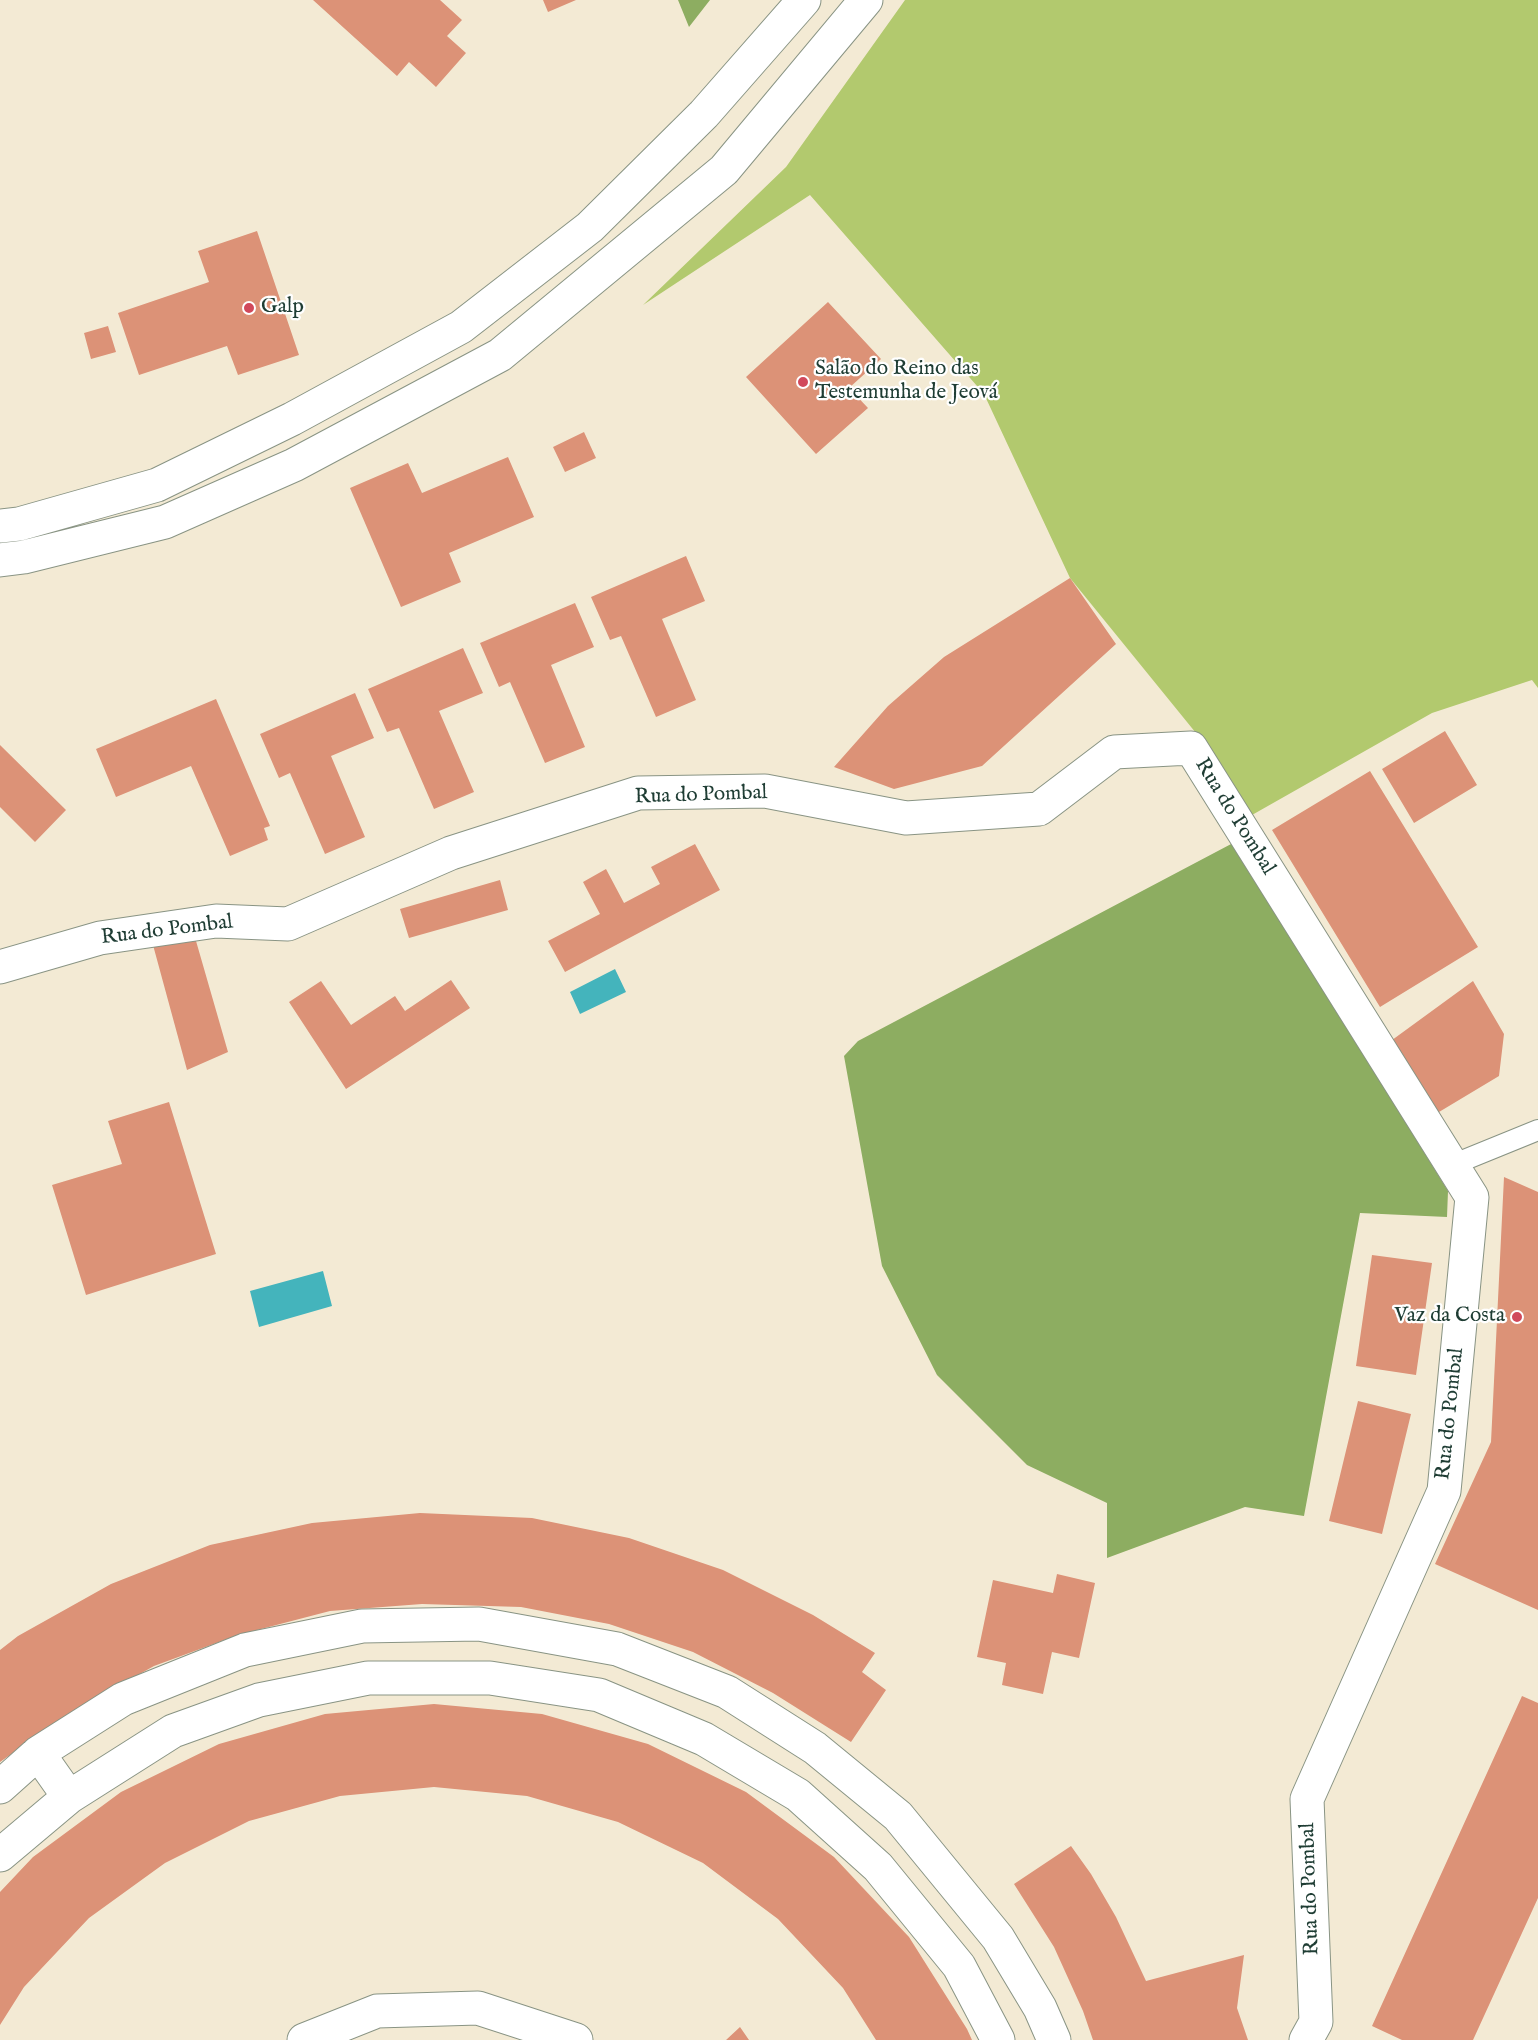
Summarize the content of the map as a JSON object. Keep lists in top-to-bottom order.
{
  "streets": {
    "main road": ["Rua do Pombal"]
  },
  "places": ["Galp", "Salão do Reino das Testemunha de Jeová", "Vaz da Costa"]
}
